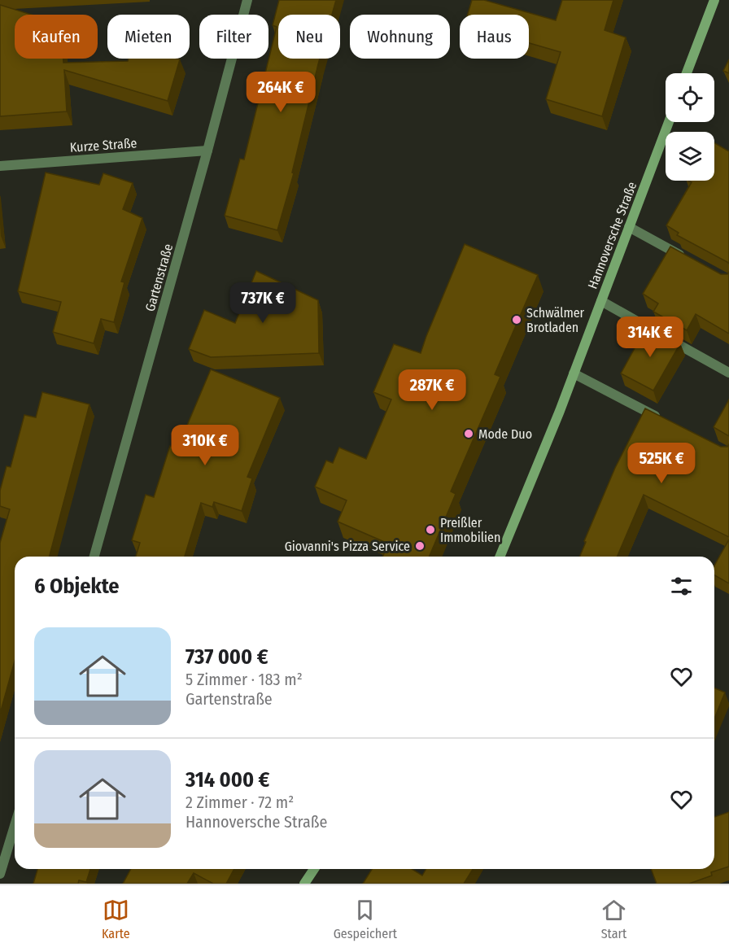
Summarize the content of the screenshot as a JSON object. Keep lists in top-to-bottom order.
{
  "streets": {
    "main road": ["Hannoversche Straße"],
    "street": ["Kurze Straße", "Gartenstraße"]
  },
  "crossings": [
    ["Kurze Straße", "Gartenstraße"]
  ],
  "places": [
    "Schwälmer Brotladen",
    "Mode Duo",
    "Preißler Immobilien",
    "Giovanni's Pizza Service"
  ],
  "page": {
    "chip": [
      "Kaufen",
      "Mieten",
      "Filter",
      "Neu",
      "Wohnung",
      "Haus"
    ],
    "price": [
      "264K €",
      "737K €",
      "314K €",
      "287K €",
      "310K €",
      "525K €"
    ],
    "heading": "6 Objekte",
    "list": [
      {
        "name": "737 000 €",
        "note": "5 Zimmer · 183 m² · Gartenstraße"
      },
      {
        "name": "314 000 €",
        "note": "2 Zimmer · 72 m² · Hannoversche Straße"
      }
    ],
    "tabs": ["Karte", "Gespeichert", "Start"]
  }
}
